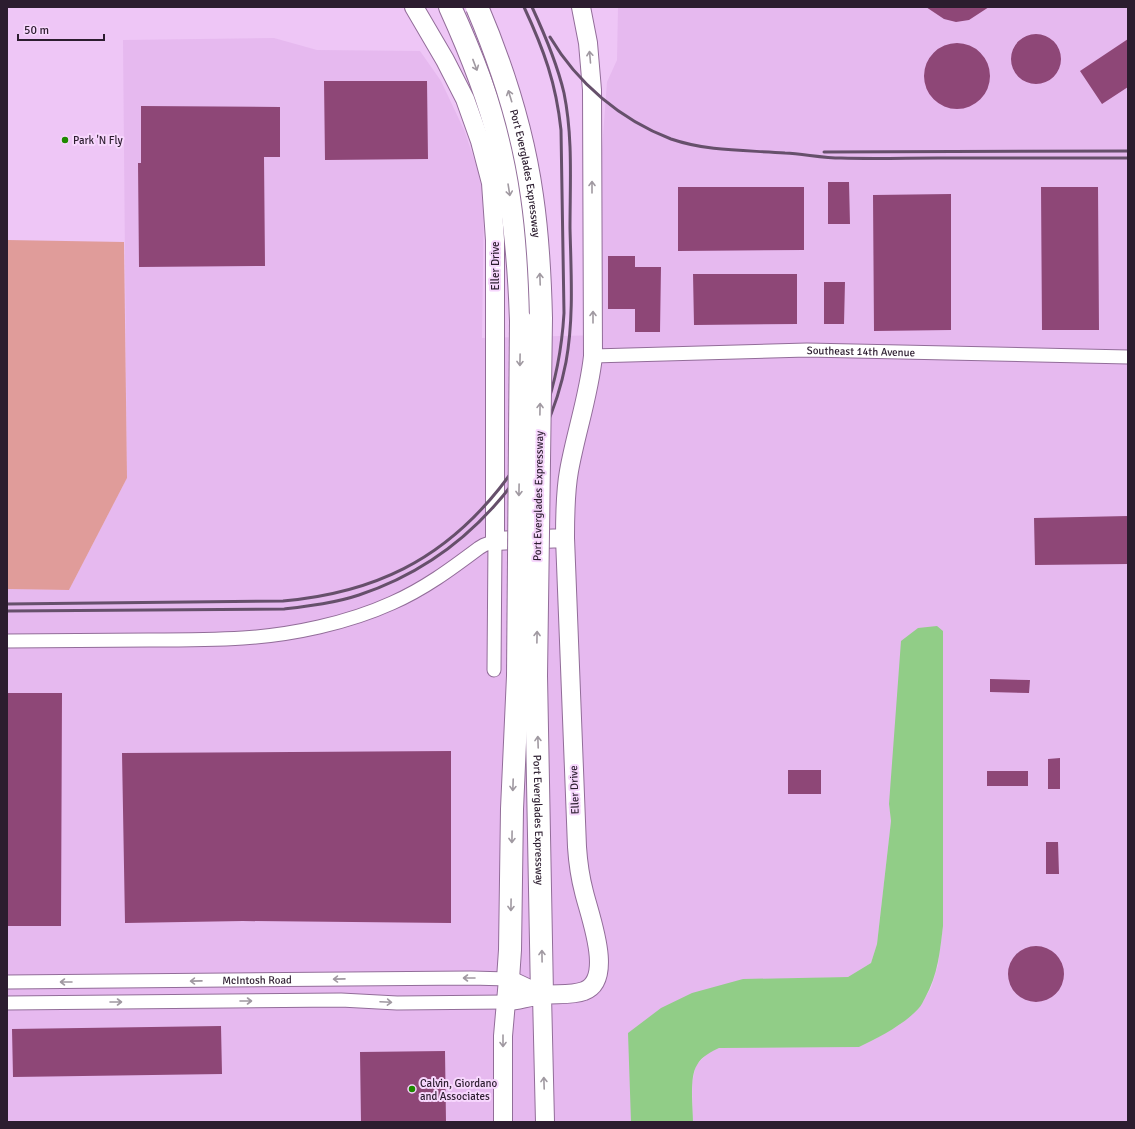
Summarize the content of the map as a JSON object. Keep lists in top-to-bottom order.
{
  "streets": {
    "highway": ["Port Everglades Expressway"],
    "street": ["Eller Drive", "Southeast 14th Avenue", "McIntosh Road"]
  },
  "crossings": [
    ["Port Everglades Expressway", "Eller Drive"],
    ["Port Everglades Expressway", "McIntosh Road"],
    ["Eller Drive", "Southeast 14th Avenue"],
    ["Eller Drive", "McIntosh Road"]
  ],
  "places": ["Park 'N Fly", "Calvin, Giordano and Associates"],
  "scale_bar": "50 m"
}
